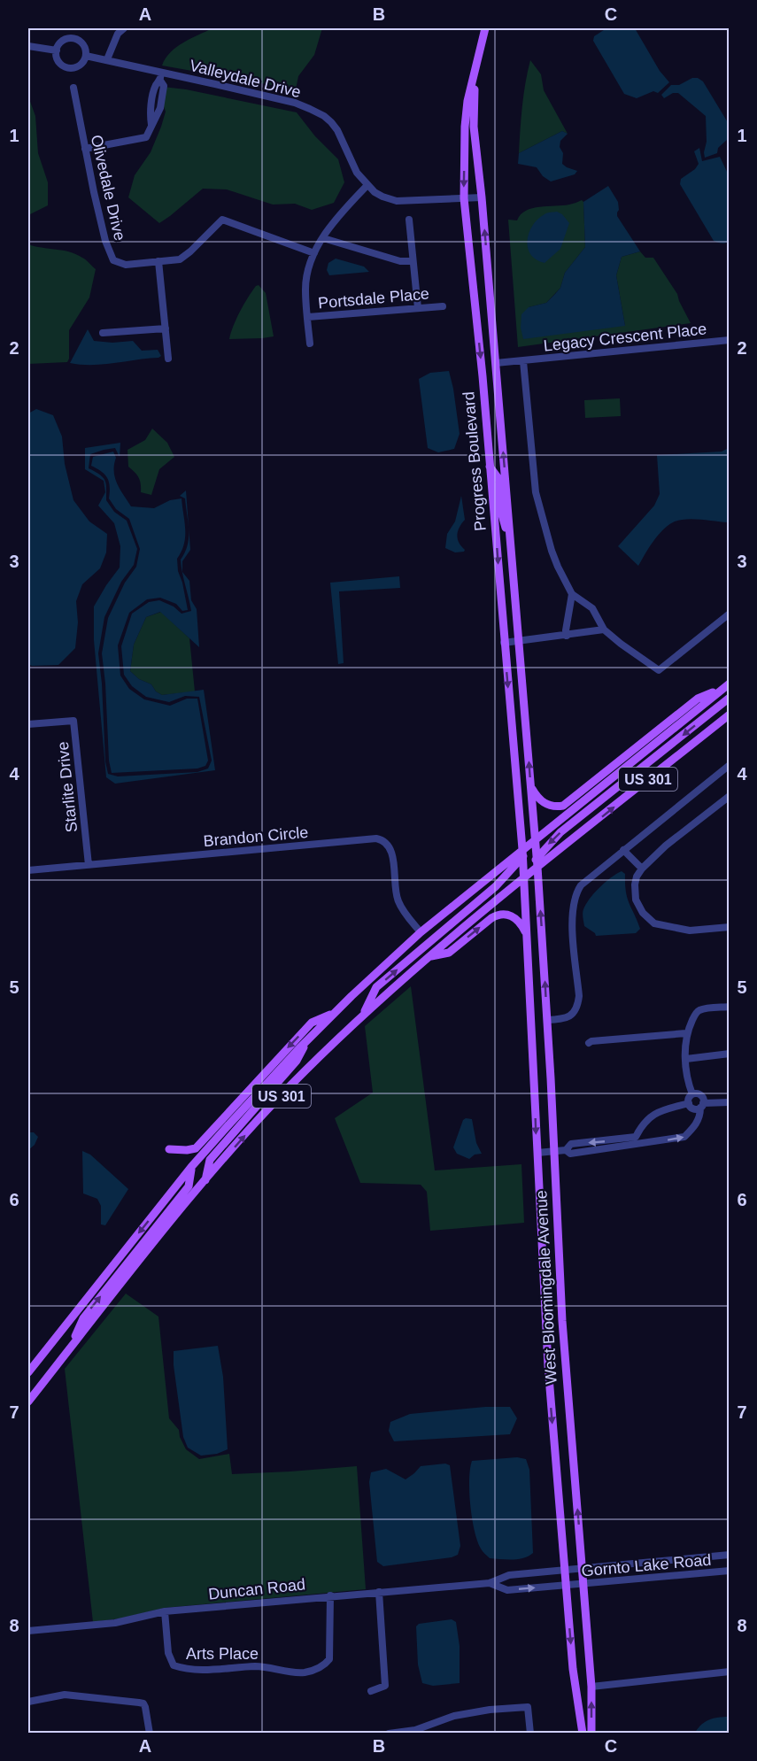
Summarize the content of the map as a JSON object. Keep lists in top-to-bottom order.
{
  "streets": {
    "main road": ["Progress Boulevard", "US 301", "West Bloomingdale Avenue"],
    "street": [
      "Valleydale Drive",
      "Olivedale Drive",
      "Portsdale Place",
      "Legacy Crescent Place",
      "Starlite Drive",
      "Brandon Circle",
      "Gornto Lake Road",
      "Duncan Road",
      "Arts Place"
    ]
  },
  "crossings": [
    ["Valleydale Drive", "Progress Boulevard"],
    ["Legacy Crescent Place", "Progress Boulevard"],
    ["Progress Boulevard", "US 301"],
    ["Progress Boulevard", "West Bloomingdale Avenue"],
    ["US 301", "Brandon Circle"],
    ["US 301", "West Bloomingdale Avenue"],
    ["Starlite Drive", "Brandon Circle"],
    ["West Bloomingdale Avenue", "Gornto Lake Road"],
    ["West Bloomingdale Avenue", "Duncan Road"],
    ["Gornto Lake Road", "Duncan Road"],
    ["Duncan Road", "Arts Place"]
  ],
  "grid": {
    "columns": ["A", "B", "C"],
    "rows": [
      "1",
      "2",
      "3",
      "4",
      "5",
      "6",
      "7",
      "8"
    ]
  }
}
